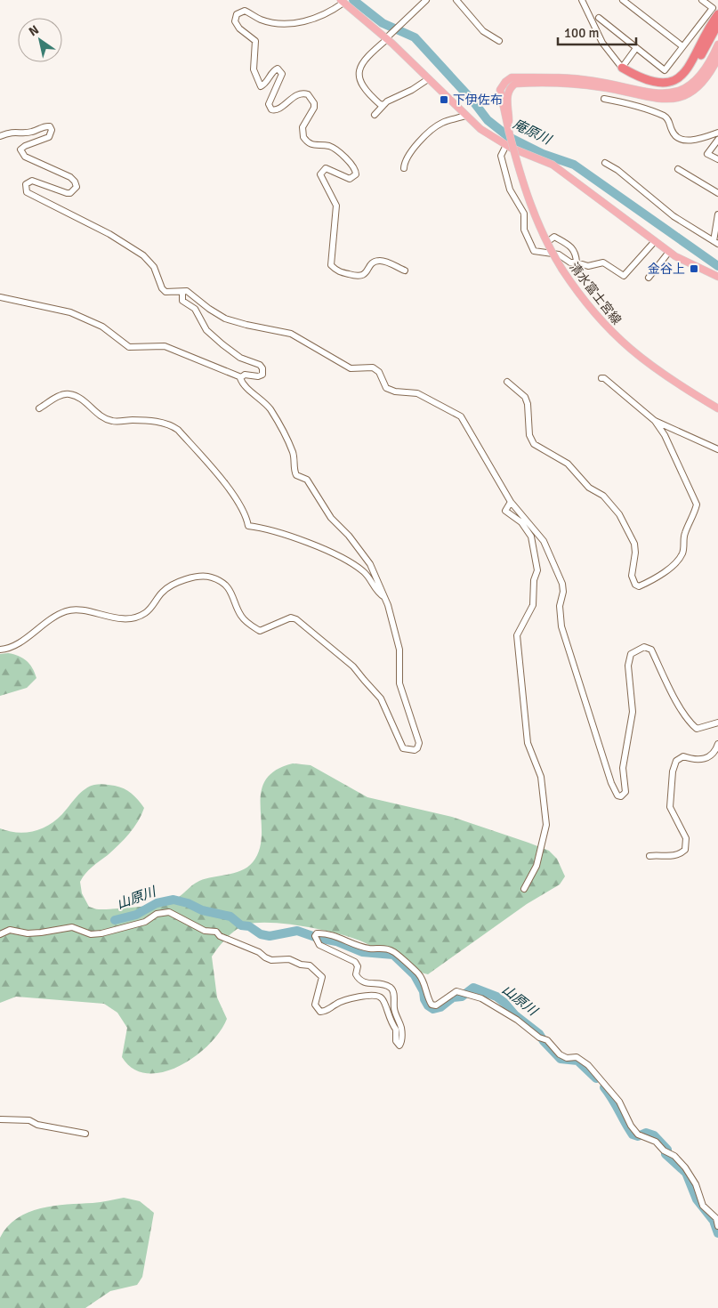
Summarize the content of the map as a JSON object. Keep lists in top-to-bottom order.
{
  "streets": {
    "main road": ["清水富士宮線"]
  },
  "water": ["庵原川", "山原川"],
  "places": {
    "transit": ["下伊佐布", "金谷上"]
  },
  "scale_bar": "100 m",
  "north": "top left"
}
